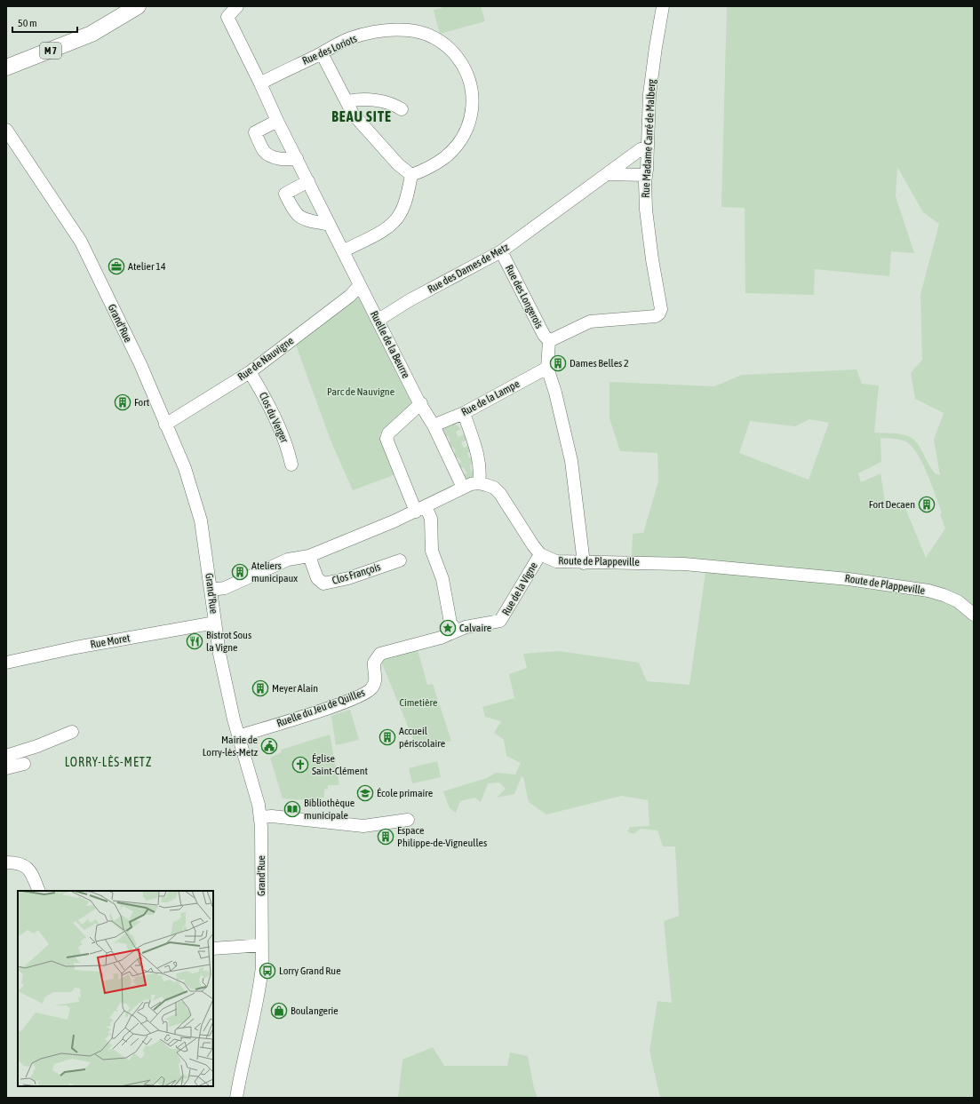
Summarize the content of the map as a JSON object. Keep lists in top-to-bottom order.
{
  "streets": {
    "main road": ["M 7"],
    "street": [
      "Rue des Loriots",
      "Rue Madame Carré de Malberg",
      "Rue des Dames de Metz",
      "Rue des Longerois",
      "Grand'Rue",
      "Ruelle de la Beurre",
      "Rue de Nauvigne",
      "Rue de la Lampe",
      "Clos du Verger",
      "Route de Plappeville",
      "Clos François",
      "Rue de la Vigne",
      "Rue Moret",
      "Ruelle du Jeu de Quilles"
    ]
  },
  "crossings": [
    ["Rue Madame Carré de Malberg", "Rue des Dames de Metz"],
    ["Rue Madame Carré de Malberg", "Rue des Longerois"],
    ["Rue des Dames de Metz", "Rue des Longerois"],
    ["Rue des Dames de Metz", "Ruelle de la Beurre"],
    ["Grand'Rue", "Rue de Nauvigne"],
    ["Grand'Rue", "Rue Moret"],
    ["Grand'Rue", "Ruelle du Jeu de Quilles"],
    ["Ruelle de la Beurre", "Rue de Nauvigne"],
    ["Ruelle de la Beurre", "Rue de la Lampe"],
    ["Rue de Nauvigne", "Clos du Verger"],
    ["Route de Plappeville", "Rue de la Vigne"],
    ["Rue de la Vigne", "Ruelle du Jeu de Quilles"]
  ],
  "districts": ["BEAU SITE", "LORRY-LÈS-METZ"],
  "parks": ["Parc de Nauvigne", "Cimetière"],
  "places": {
    "office": ["Atelier 14"],
    "building": [
      "Dames Belles 2",
      "Fort",
      "Fort Decaen",
      "Ateliers municipaux",
      "Meyer Alain",
      "Accueil périscolaire",
      "Espace Philippe-de-Vigneulles"
    ],
    "place": ["Calvaire"],
    "restaurant": ["Bistrot Sous la Vigne"],
    "public building": ["Mairie de Lorry-lès-Metz"],
    "church": ["Église Saint-Clément"],
    "school or university": ["École primaire"],
    "library": ["Bibliothèque municipale"],
    "bus stop": ["Lorry Grand Rue"],
    "shop": ["Boulangerie"]
  },
  "scale_bar": "50 m"
}
